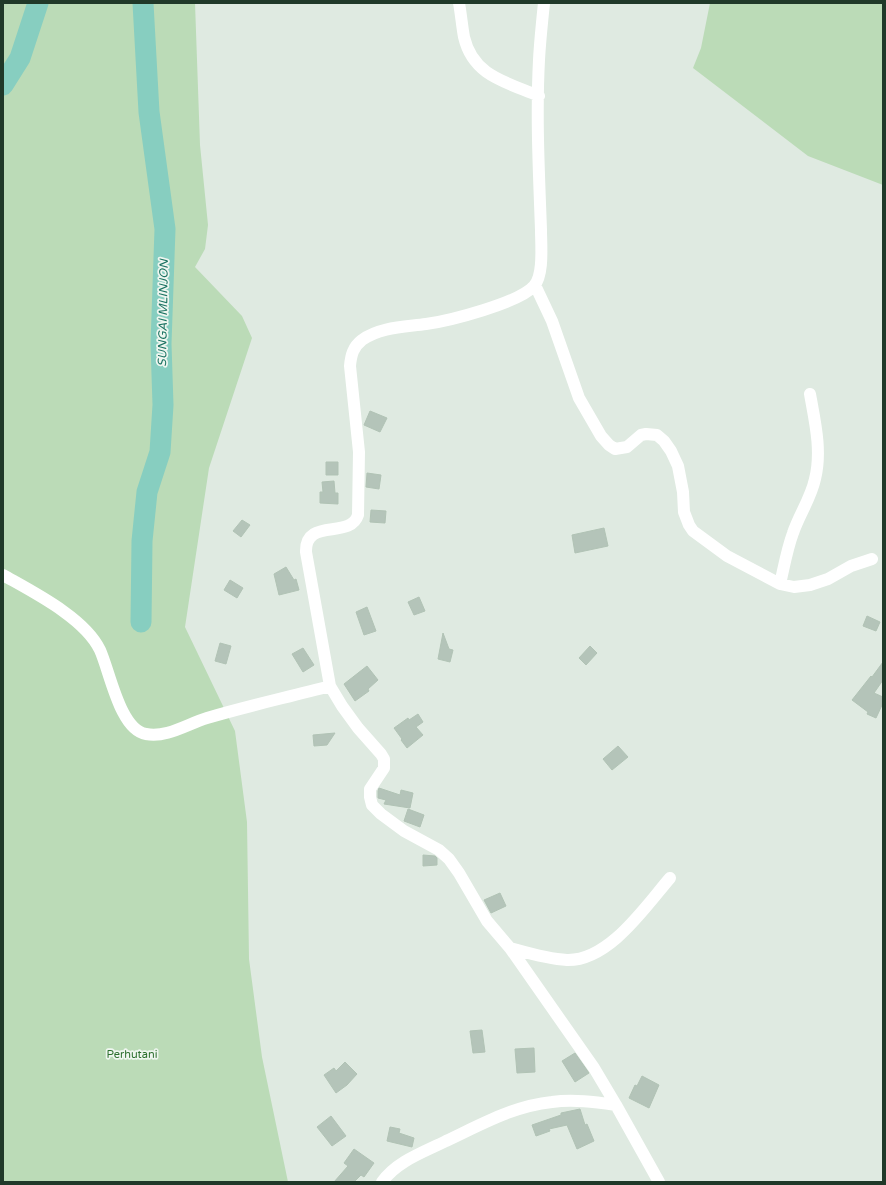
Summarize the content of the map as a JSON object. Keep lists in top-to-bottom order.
{
  "water": ["SUNGAI MLINJON"],
  "parks": ["Perhutani"]
}
